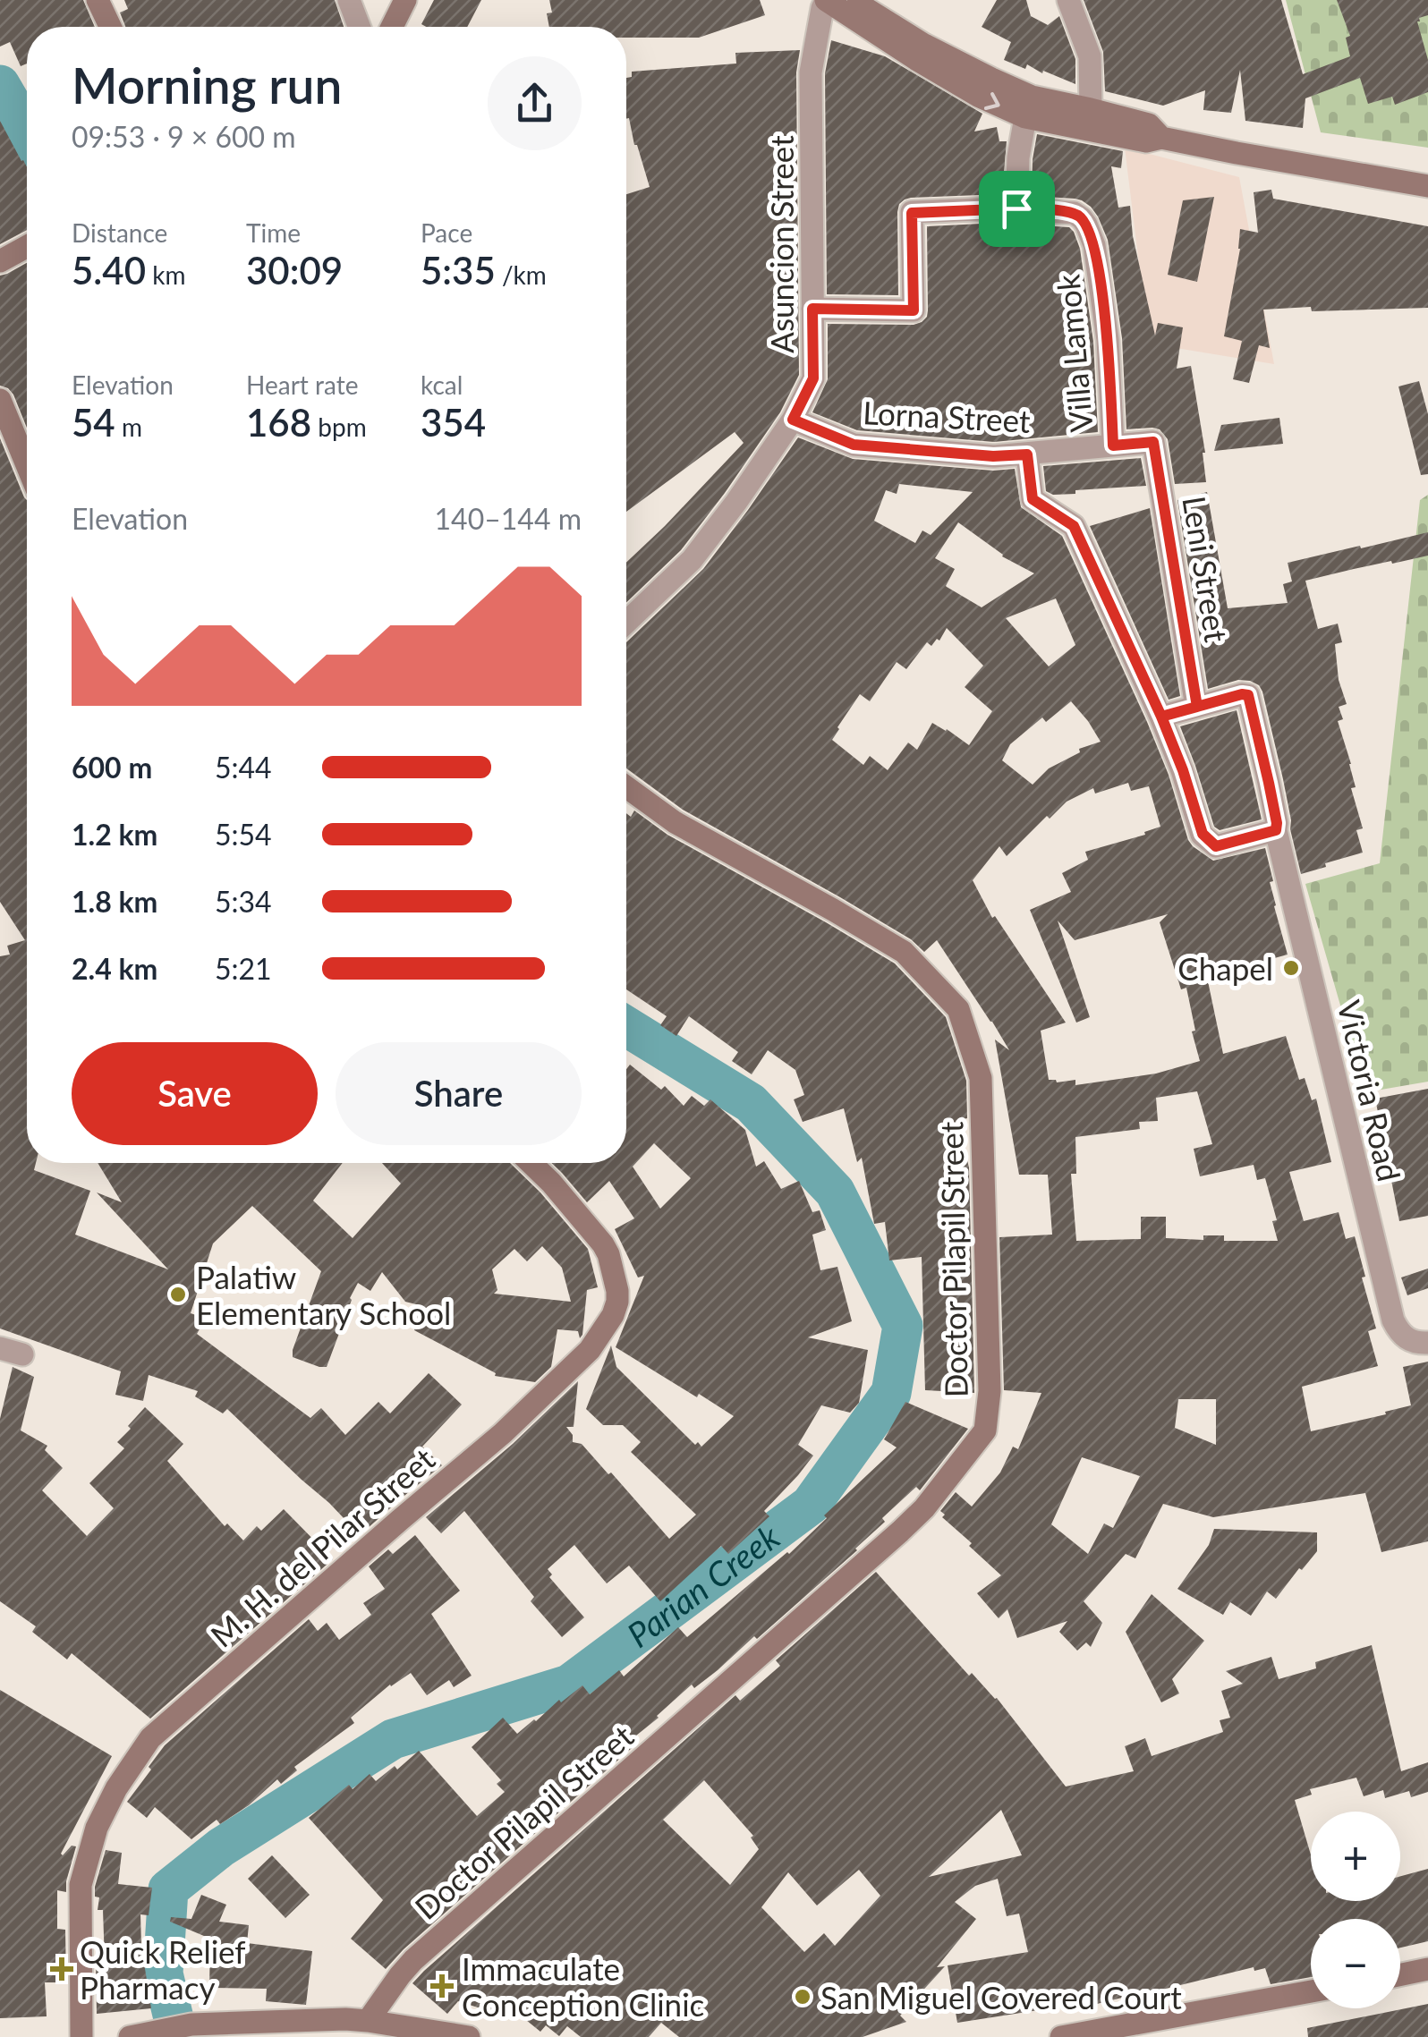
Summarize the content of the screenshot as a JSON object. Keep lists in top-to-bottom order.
{
  "streets": {
    "street": [
      "Asuncion Street",
      "Villa Lamok",
      "Lorna Street",
      "Leni Street",
      "Victoria Road",
      "Doctor Pilapil Street",
      "M. H. del Pilar Street"
    ]
  },
  "crossings": [
    ["Asuncion Street", "Villa Lamok"],
    ["Asuncion Street", "Lorna Street"],
    ["Villa Lamok", "Lorna Street"],
    ["Lorna Street", "Leni Street"],
    ["Leni Street", "Victoria Road"]
  ],
  "water": ["Parian Creek"],
  "places": {
    "other": ["Chapel", "Palatiw Elementary School", "San Miguel Covered Court"],
    "health": ["Quick Relief Pharmacy", "Immaculate Conception Clinic"]
  },
  "page": {
    "heading": ["Morning run", "09:53 · 9 × 600 m"],
    "stats": [
      ["Distance", "5.40 km"],
      ["Time", "30:09"],
      ["Pace", "5:35 /km"],
      ["Elevation", "54 m"],
      ["Heart rate", "168 bpm"],
      ["kcal", "354"]
    ],
    "chart": ["Elevation", "140–144 m"],
    "list": [
      {
        "name": "600 m",
        "note": "5:44"
      },
      {
        "name": "1.2 km",
        "note": "5:54"
      },
      {
        "name": "1.8 km",
        "note": "5:34"
      },
      {
        "name": "2.4 km",
        "note": "5:21"
      }
    ],
    "buttons": ["Save", "Share"],
    "map_buttons": ["+", "−"]
  }
}
